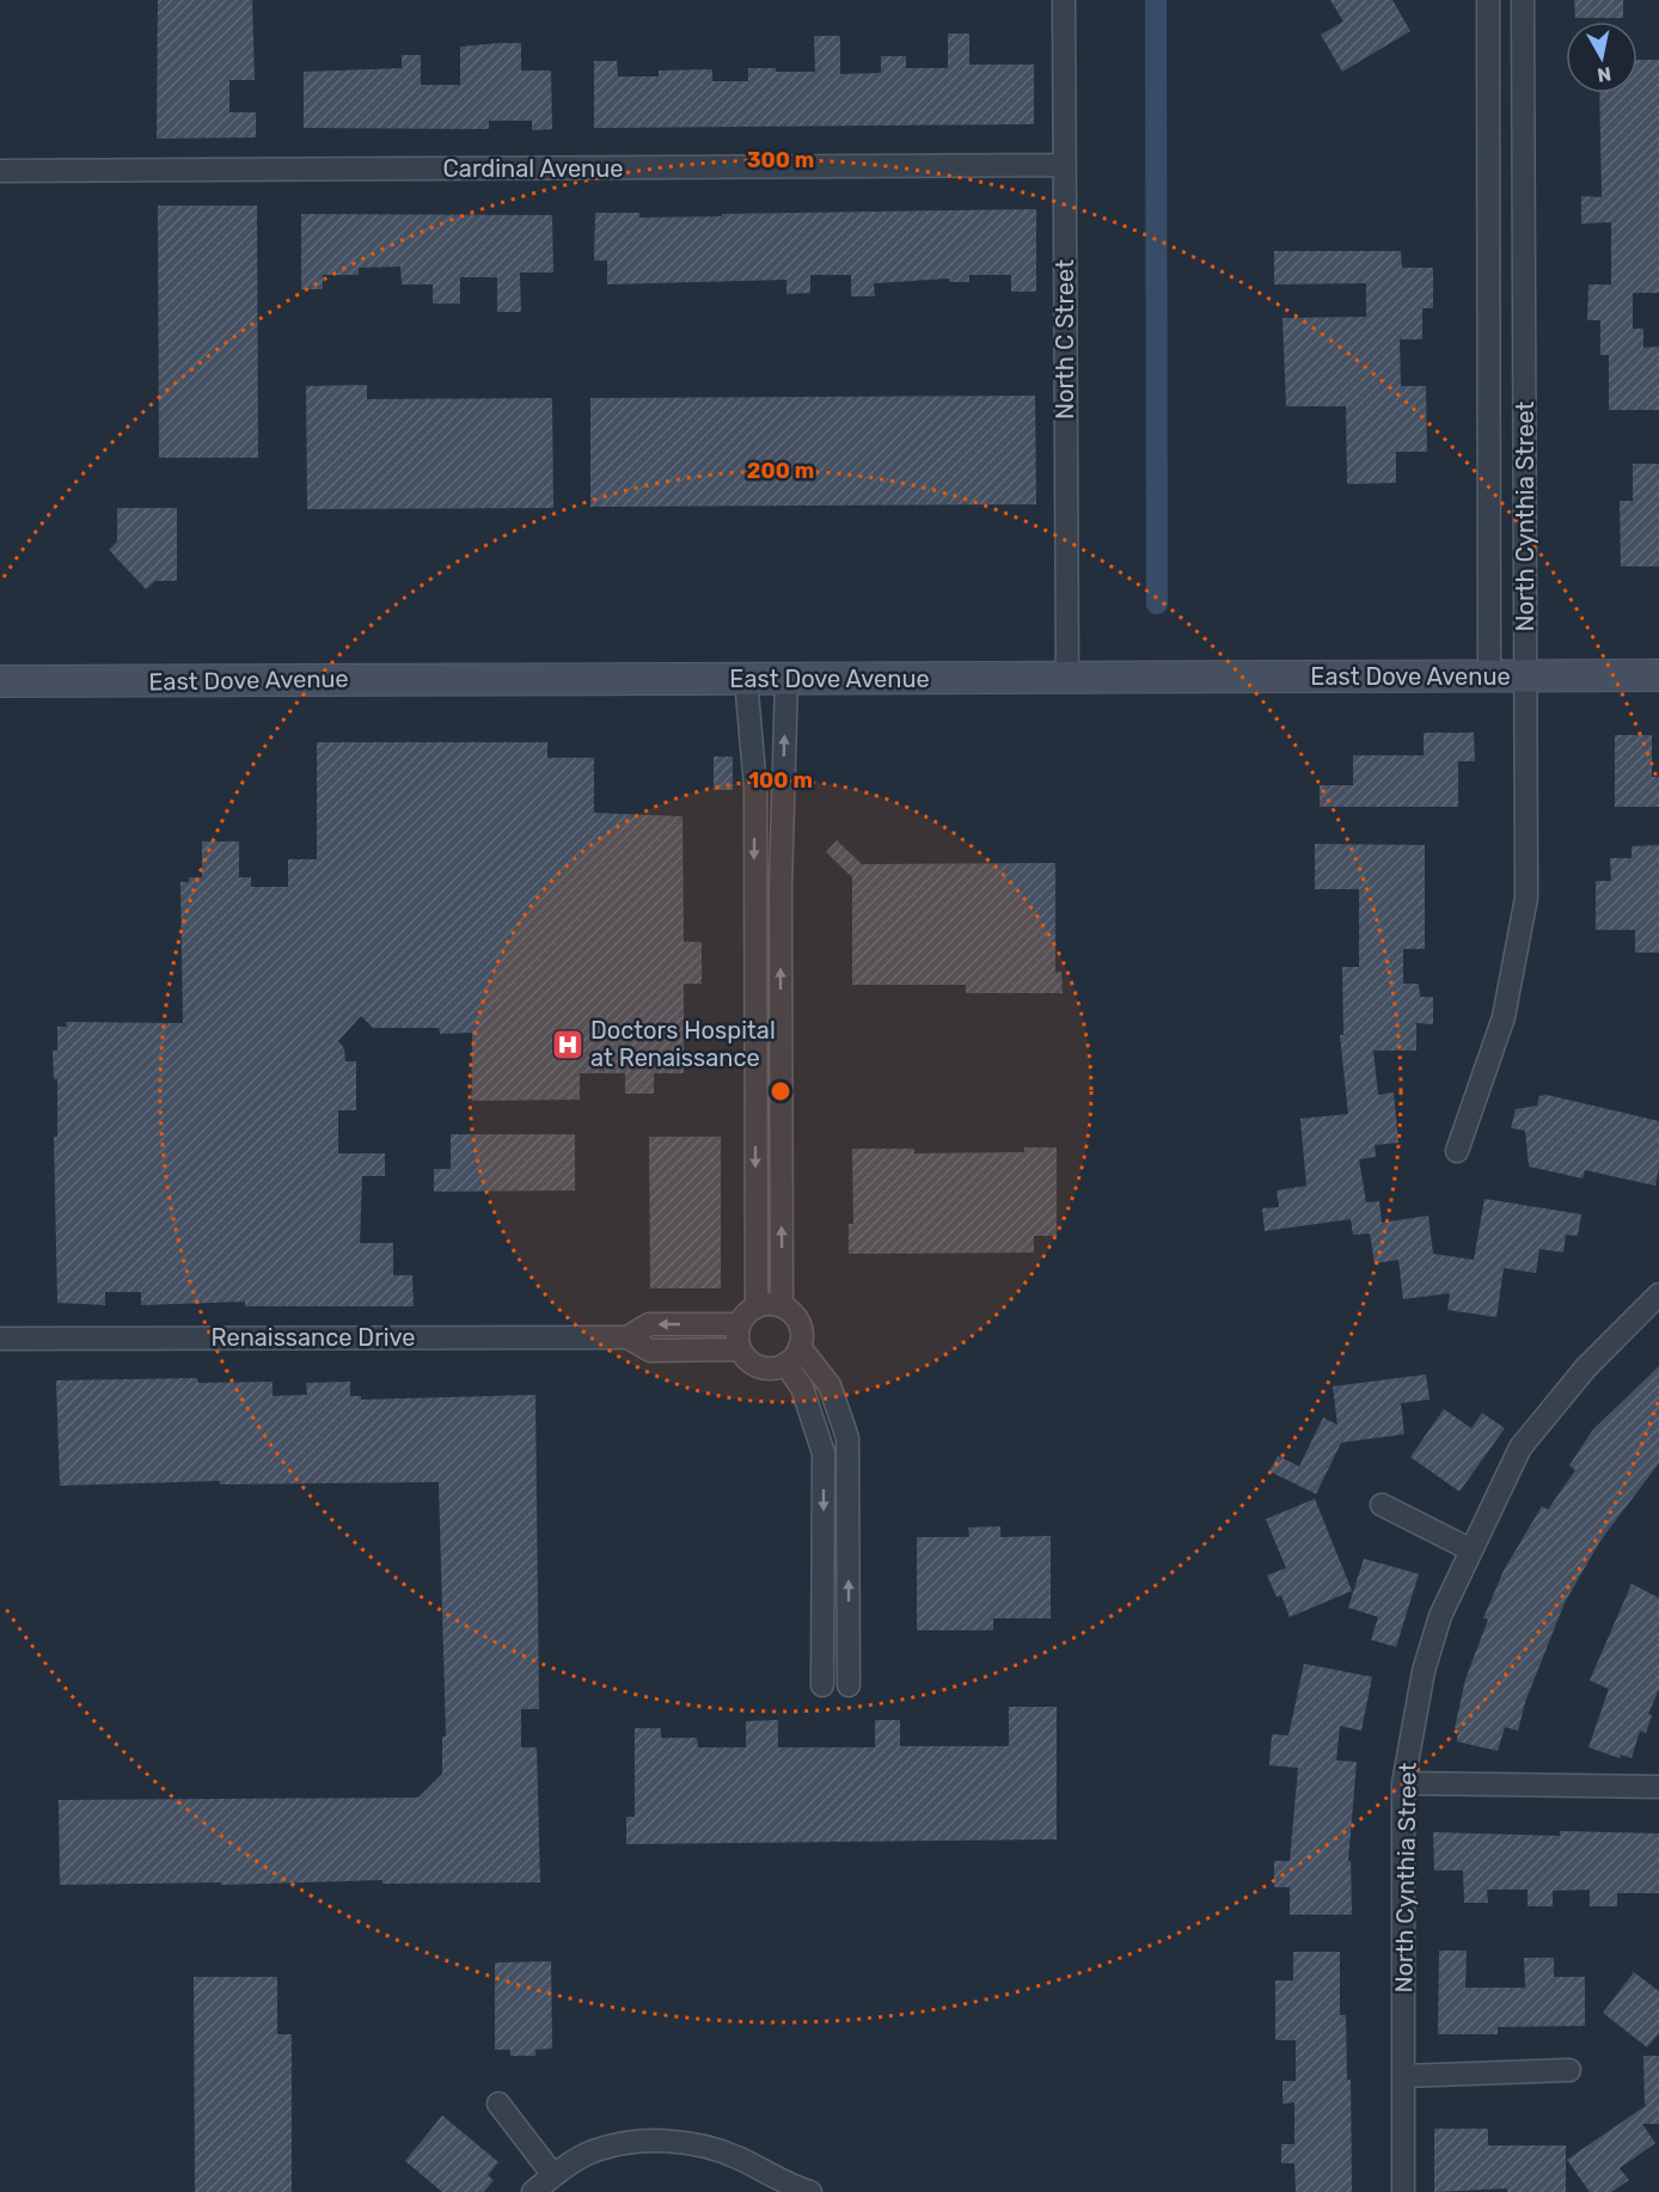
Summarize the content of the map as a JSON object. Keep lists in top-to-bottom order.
{
  "streets": {
    "main road": ["East Dove Avenue"],
    "street": [
      "Cardinal Avenue",
      "North C Street",
      "North Cynthia Street",
      "Renaissance Drive"
    ]
  },
  "crossings": [
    ["Cardinal Avenue", "North C Street"],
    ["North C Street", "East Dove Avenue"],
    ["North Cynthia Street", "East Dove Avenue"]
  ],
  "places": {
    "hospital": ["Doctors Hospital at Renaissance"]
  },
  "north": "bottom",
  "rings": ["300 m", "200 m", "100 m"]
}
